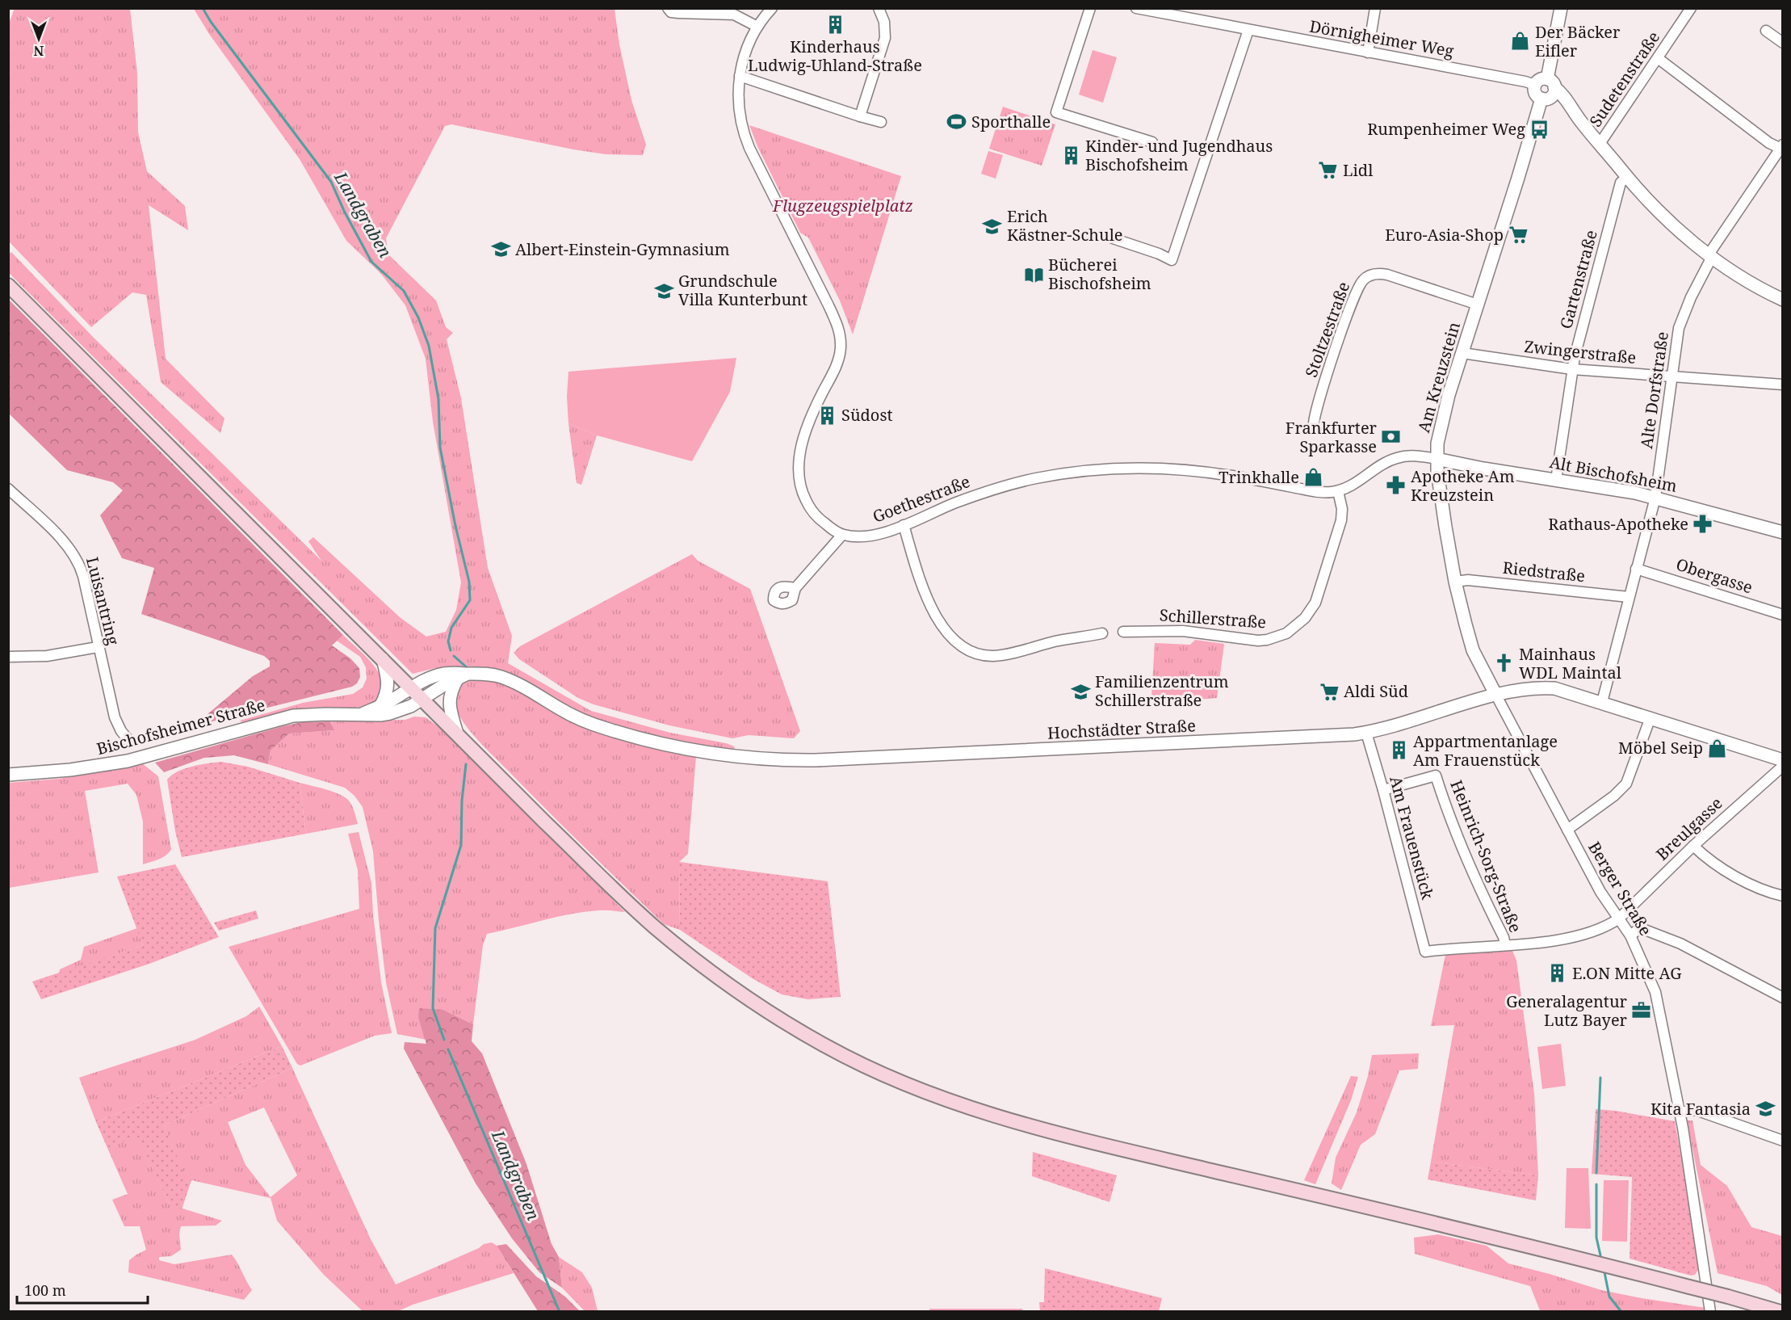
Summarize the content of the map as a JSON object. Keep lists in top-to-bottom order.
{
  "streets": {
    "street": [
      "Dörnigheimer Weg",
      "Sudetenstraße",
      "Gartenstraße",
      "Stoltzestraße",
      "Zwingerstraße",
      "Am Kreuzstein",
      "Alte Dorfstraße",
      "Alt Bischofsheim",
      "Goethestraße",
      "Riedstraße",
      "Obergasse",
      "Luisantring",
      "Schillerstraße",
      "Bischofsheimer Straße",
      "Hochstädter Straße",
      "Breulgasse",
      "Am Frauenstück",
      "Heinrich-Sorg-Straße",
      "Berger Straße"
    ]
  },
  "crossings": [
    ["Gartenstraße", "Zwingerstraße"],
    ["Gartenstraße", "Alt Bischofsheim"],
    ["Stoltzestraße", "Am Kreuzstein"],
    ["Zwingerstraße", "Am Kreuzstein"],
    ["Zwingerstraße", "Alte Dorfstraße"],
    ["Am Kreuzstein", "Alt Bischofsheim"],
    ["Am Kreuzstein", "Goethestraße"],
    ["Am Kreuzstein", "Riedstraße"],
    ["Am Kreuzstein", "Hochstädter Straße"],
    ["Am Kreuzstein", "Berger Straße"],
    ["Alte Dorfstraße", "Alt Bischofsheim"],
    ["Alte Dorfstraße", "Riedstraße"],
    ["Alte Dorfstraße", "Obergasse"],
    ["Alte Dorfstraße", "Hochstädter Straße"],
    ["Alt Bischofsheim", "Goethestraße"],
    ["Goethestraße", "Schillerstraße"],
    ["Bischofsheimer Straße", "Hochstädter Straße"],
    ["Hochstädter Straße", "Breulgasse"],
    ["Hochstädter Straße", "Am Frauenstück"],
    ["Hochstädter Straße", "Berger Straße"],
    ["Breulgasse", "Am Frauenstück"],
    ["Breulgasse", "Heinrich-Sorg-Straße"],
    ["Breulgasse", "Berger Straße"],
    ["Am Frauenstück", "Heinrich-Sorg-Straße"]
  ],
  "water": ["Landgraben"],
  "parks": ["Flugzeugspielplatz"],
  "places": {
    "building": [
      "Kinderhaus Ludwig-Uhland-Straße",
      "Kinder- und Jugendhaus Bischofsheim",
      "Südost",
      "Appartmentanlage Am Frauenstück",
      "E.ON Mitte AG"
    ],
    "shop": ["Der Bäcker Eifler", "Trinkhalle", "Möbel Seip"],
    "sports": ["Sporthalle"],
    "bus stop": ["Rumpenheimer Weg"],
    "supermarket": ["Lidl", "Euro-Asia-Shop", "Aldi Süd"],
    "school or university": [
      "Erich Kästner-Schule",
      "Albert-Einstein-Gymnasium",
      "Grundschule Villa Kunterbunt",
      "Familienzentrum Schillerstraße",
      "Kita Fantasia"
    ],
    "library": ["Bücherei Bischofsheim"],
    "bank": ["Frankfurter Sparkasse"],
    "pharmacy": ["Apotheke Am Kreuzstein", "Rathaus-Apotheke"],
    "church": ["Mainhaus WDL Maintal"],
    "office": ["Generalagentur Lutz Bayer"]
  },
  "scale_bar": "100 m",
  "north": "bottom"
}
